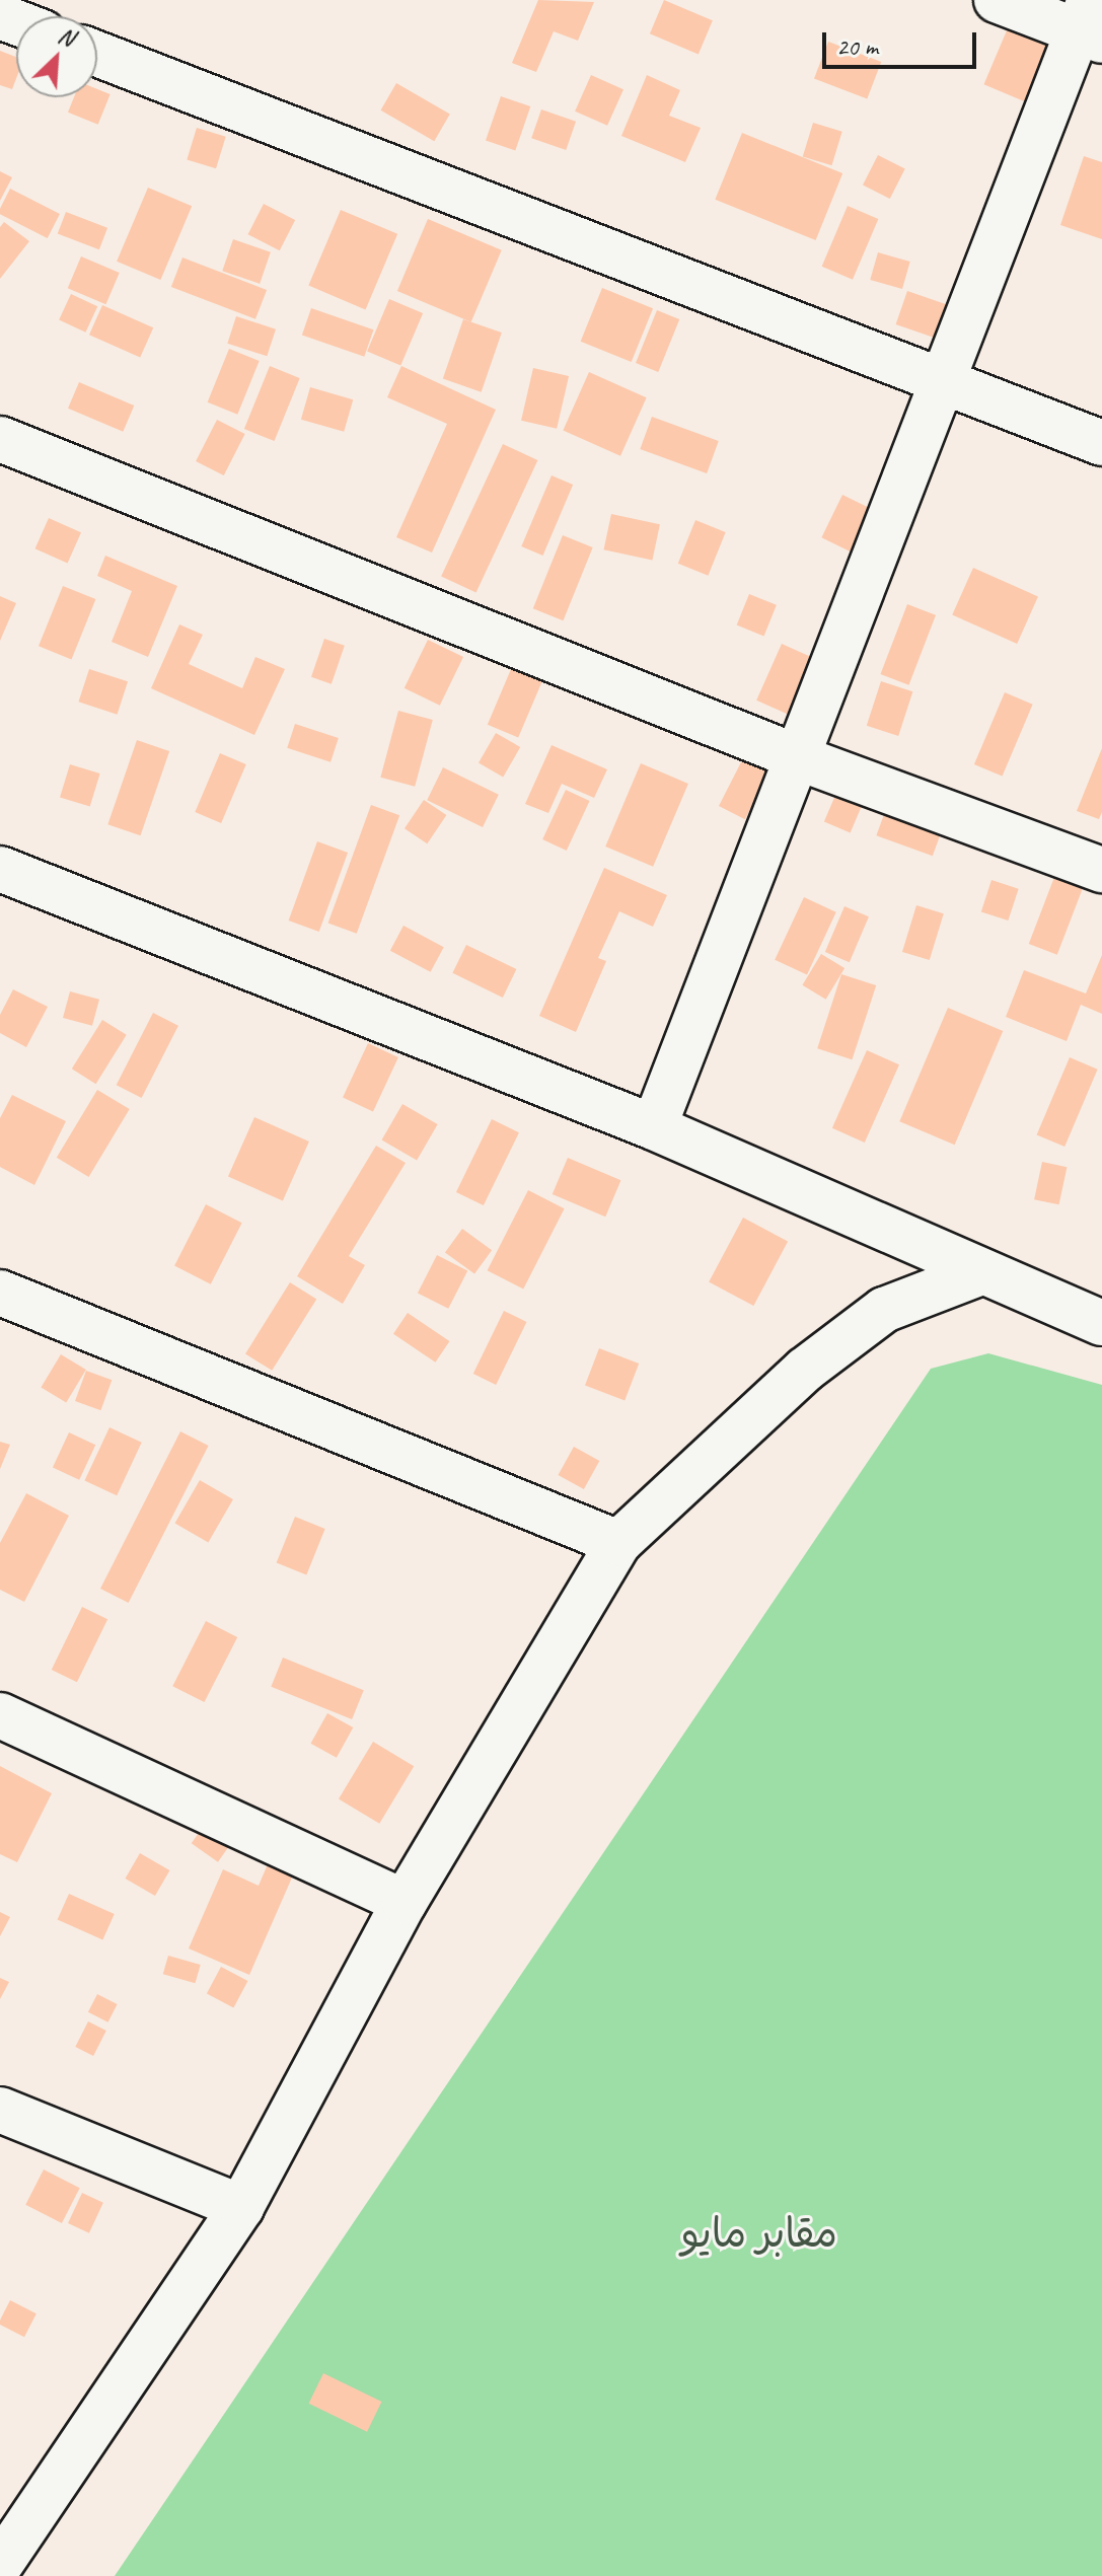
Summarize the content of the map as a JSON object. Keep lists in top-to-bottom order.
{
  "parks": ["مقابر مايو"],
  "scale_bar": "20 m",
  "north": "top right"
}
